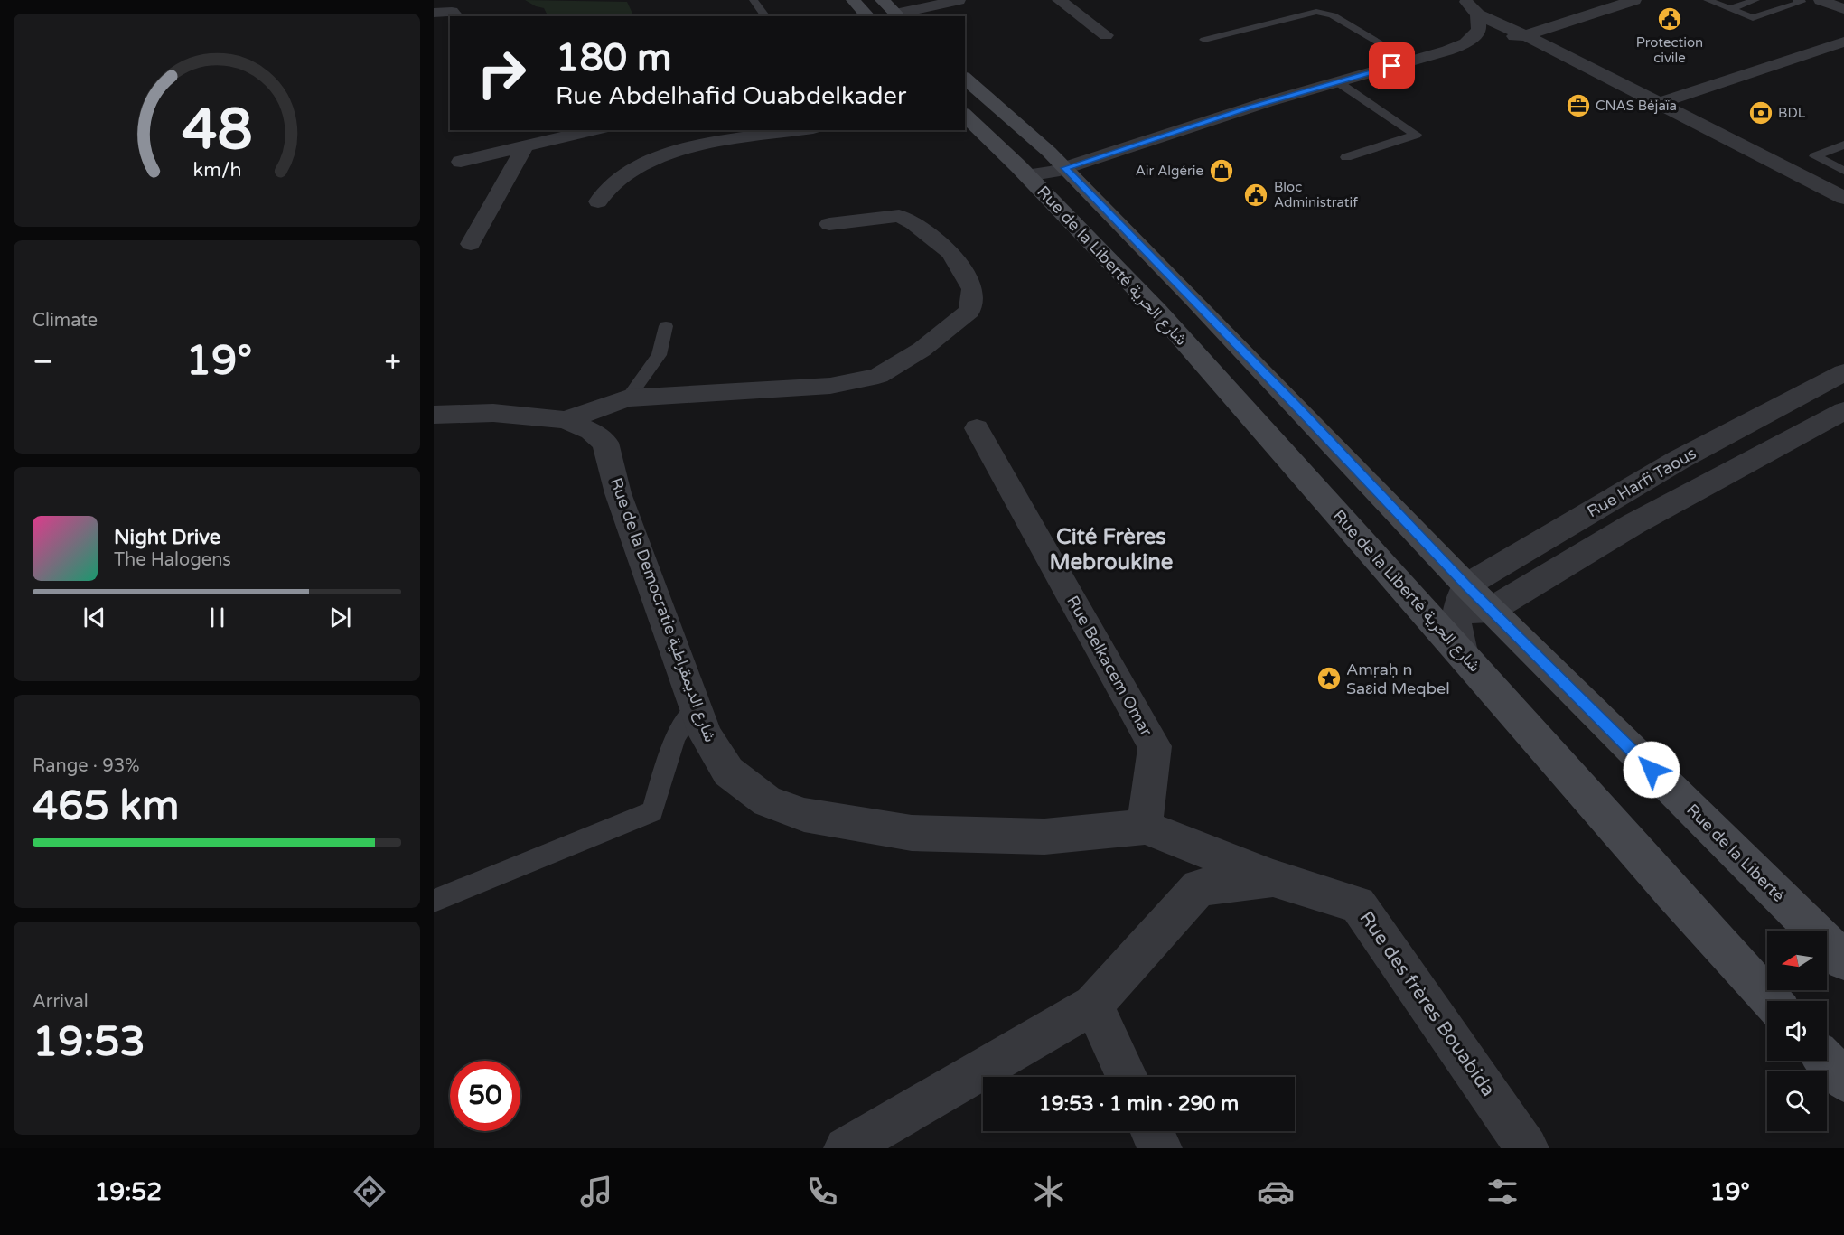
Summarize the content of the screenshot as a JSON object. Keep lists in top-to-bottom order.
{
  "streets": {
    "main road": ["Rue de la Liberté شارع الحرية", "Rue de la Liberté"],
    "street": [
      "Rue Harfi Taous",
      "Rue de la Democratie شارع الديمقراطية",
      "Rue Belkacem Omar",
      "Rue des frères Bouabida"
    ]
  },
  "crossings": [
    ["Rue Harfi Taous", "Rue de la Liberté"],
    ["Rue de la Democratie شارع الديمقراطية", "Rue Belkacem Omar"],
    ["Rue de la Democratie شارع الديمقراطية", "Rue des frères Bouabida"]
  ],
  "districts": ["Cité Frères Mebroukine"],
  "places": {
    "public building": ["Protection civile", "Bloc Administratif"],
    "office": ["CNAS Béjaïa"],
    "bank": ["BDL"],
    "shop": ["Air Algérie"],
    "place": ["Amṛaḥ n Saɛid Meqbel"]
  },
  "north": "left",
  "page": {
    "turn": ["180 m", "Rue Abdelhafid Ouabdelkader"],
    "tile": [
      "Climate",
      ["Range · 93%", "465 km"],
      ["Arrival", "19:53"]
    ],
    "heat": ["−", "19°", "+"],
    "song": ["Night Drive", "The Halogens"],
    "limit": "50",
    "trip": "19:53 · 1 min · 290 m",
    "tabs": ["19:52", "19°"],
    "gauge": ["48", "km/h"]
  }
}
